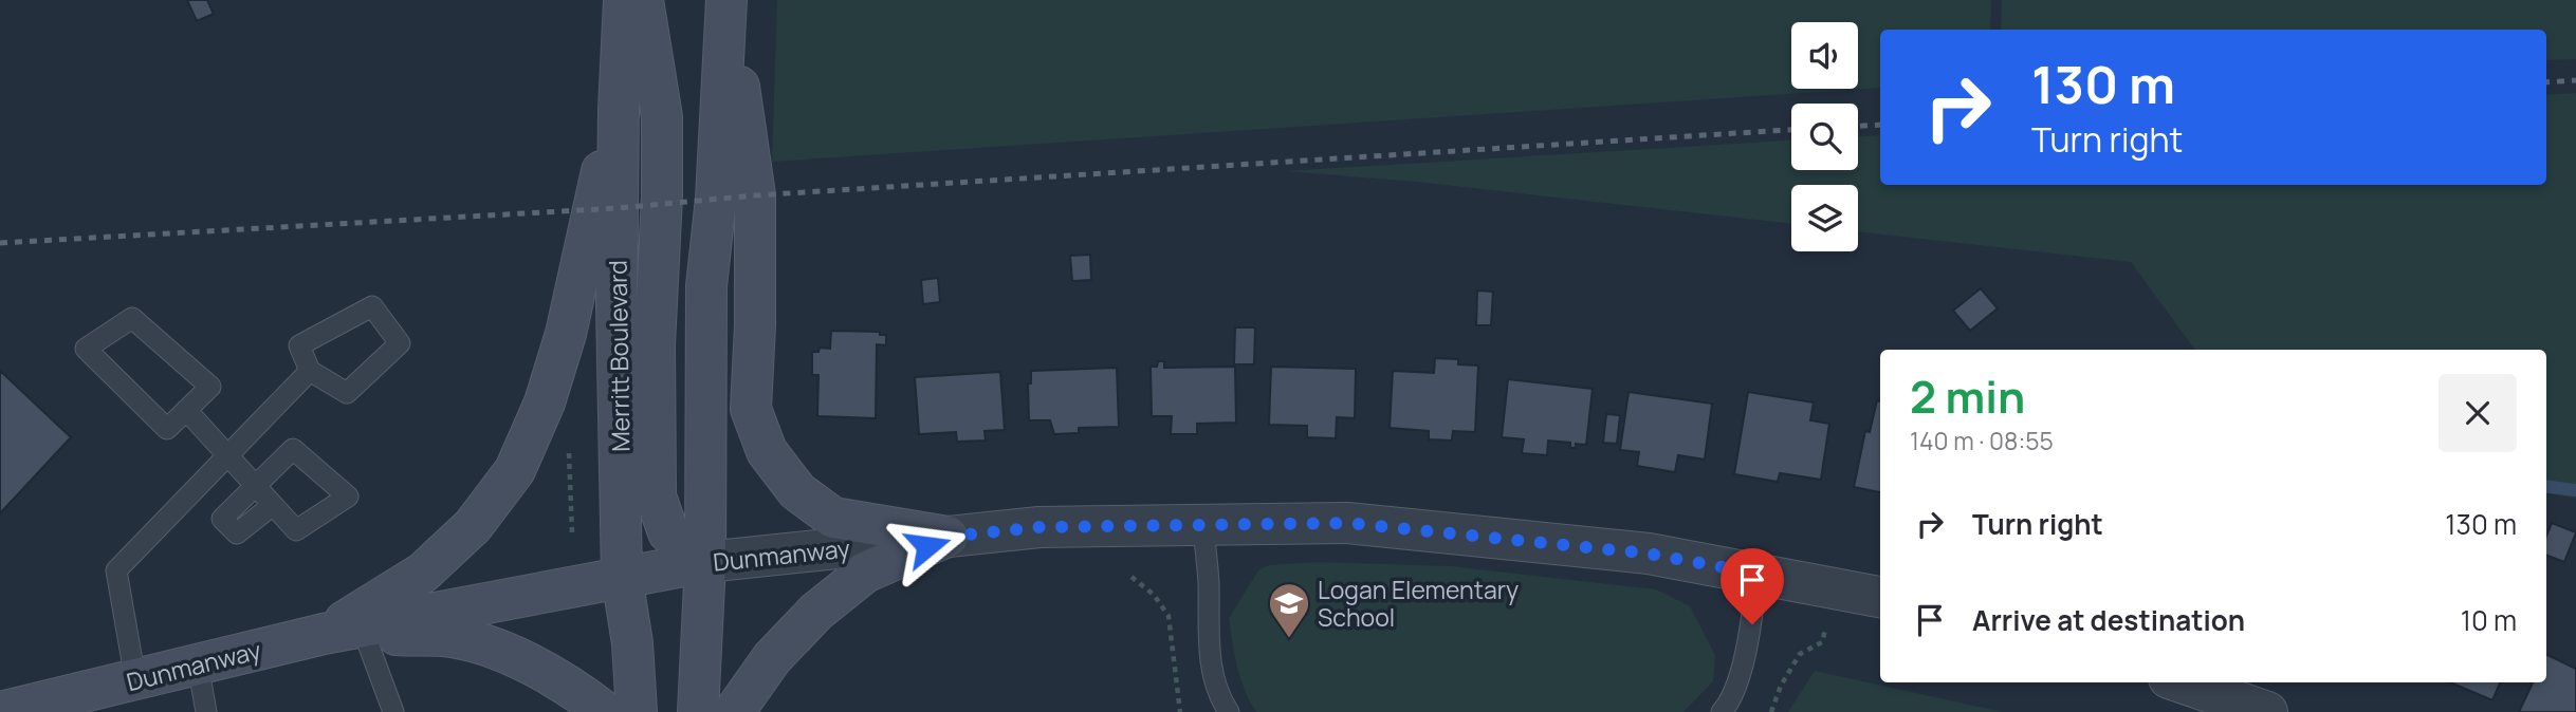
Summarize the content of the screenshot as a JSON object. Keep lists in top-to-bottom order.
{
  "streets": {
    "main road": ["Merritt Boulevard", "Dunmanway"]
  },
  "crossings": [
    ["Merritt Boulevard", "Dunmanway"]
  ],
  "places": {
    "school or university": ["Logan Elementary School"]
  },
  "page": {
    "turn": ["130 m", "Turn right"],
    "heading": ["2 min", "140 m · 08:55"],
    "list": [
      {
        "name": "Turn right",
        "value": "130 m"
      },
      {
        "name": "Arrive at destination",
        "value": "10 m"
      }
    ]
  }
}
